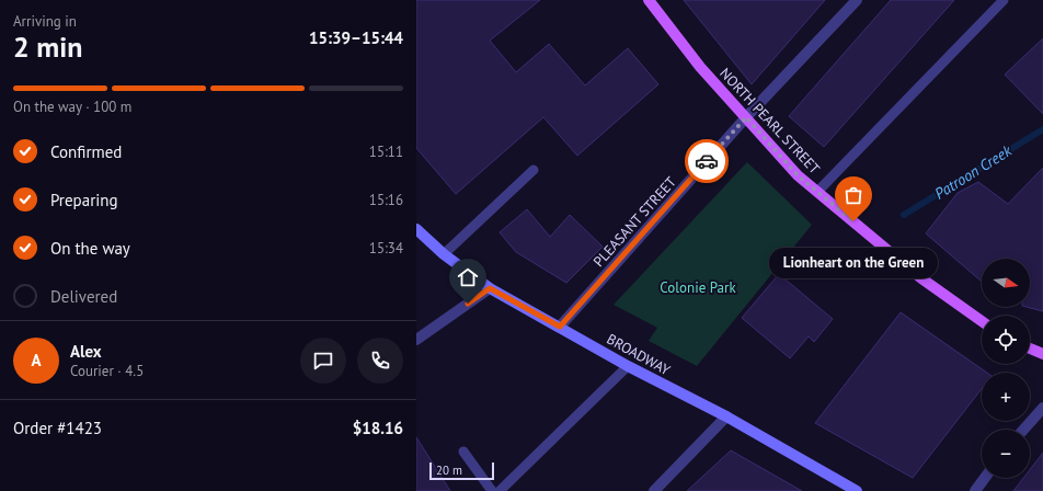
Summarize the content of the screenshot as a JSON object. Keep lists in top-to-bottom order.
{
  "streets": {
    "main road": ["NORTH PEARL STREET"],
    "street": ["PLEASANT STREET", "BROADWAY"]
  },
  "crossings": [
    ["NORTH PEARL STREET", "PLEASANT STREET"],
    ["PLEASANT STREET", "BROADWAY"]
  ],
  "water": ["Patroon Creek"],
  "parks": ["Colonie Park"],
  "places": ["Lionheart on the Green"],
  "scale_bar": "20 m",
  "north": "right",
  "page": {
    "heading": ["2 min", "Arriving in", "15:39–15:44"],
    "panel": [
      "Alex",
      "Courier · 4.5",
      "Order #1423",
      "$18.16"
    ],
    "bar": "On the way · 100 m",
    "list": [
      ["Confirmed", "15:11"],
      ["Preparing", "15:16"],
      ["On the way", "15:34"],
      "Delivered"
    ],
    "bubble": "Lionheart on the Green",
    "map_buttons": ["+", "−"],
    "round": "A",
    "scale": "20 m"
  }
}
